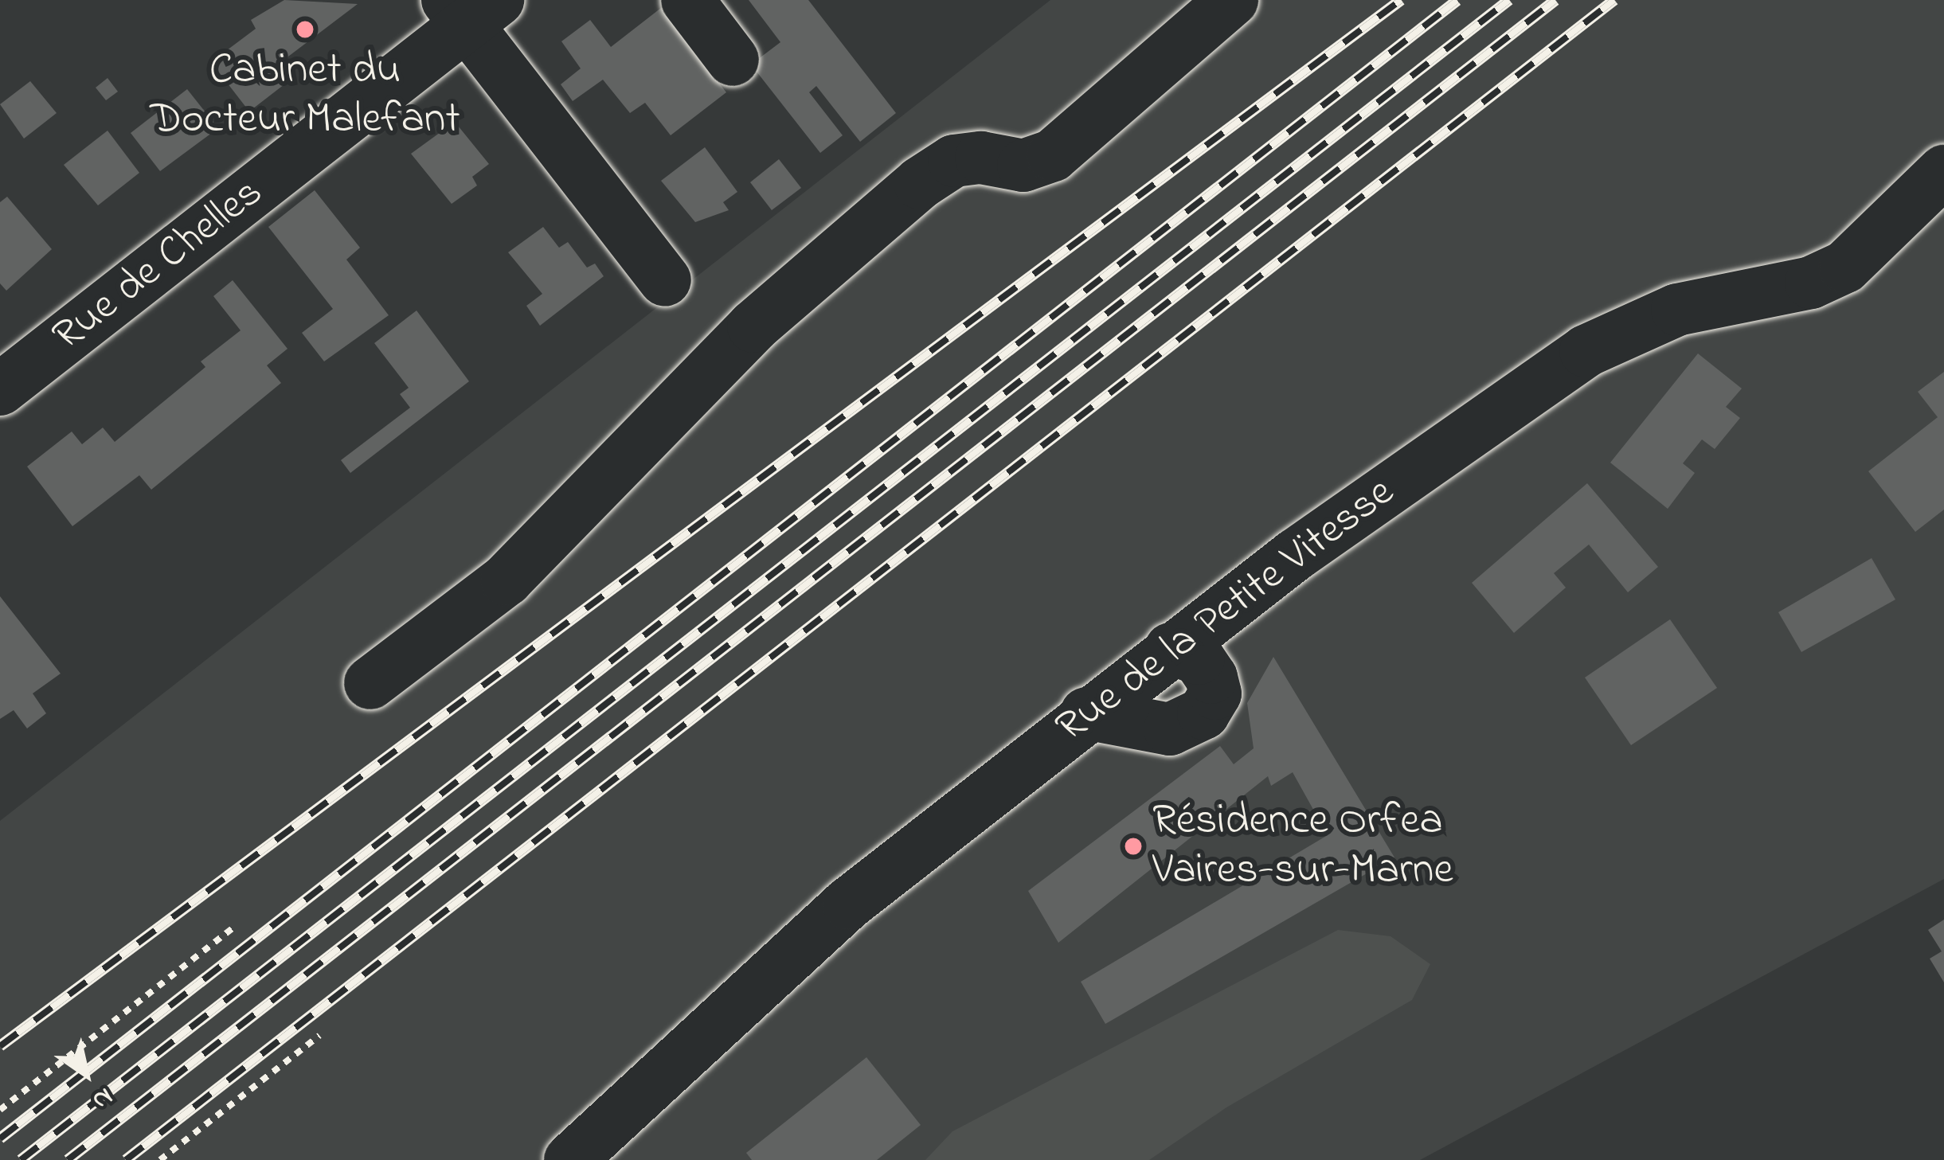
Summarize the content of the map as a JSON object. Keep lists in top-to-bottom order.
{
  "streets": {
    "street": ["Rue de Chelles", "Rue de la Petite Vitesse"]
  },
  "places": ["Cabinet du Docteur Malefant", "Résidence Orfea Vaires-sur-Marne"],
  "north": "bottom right"
}
